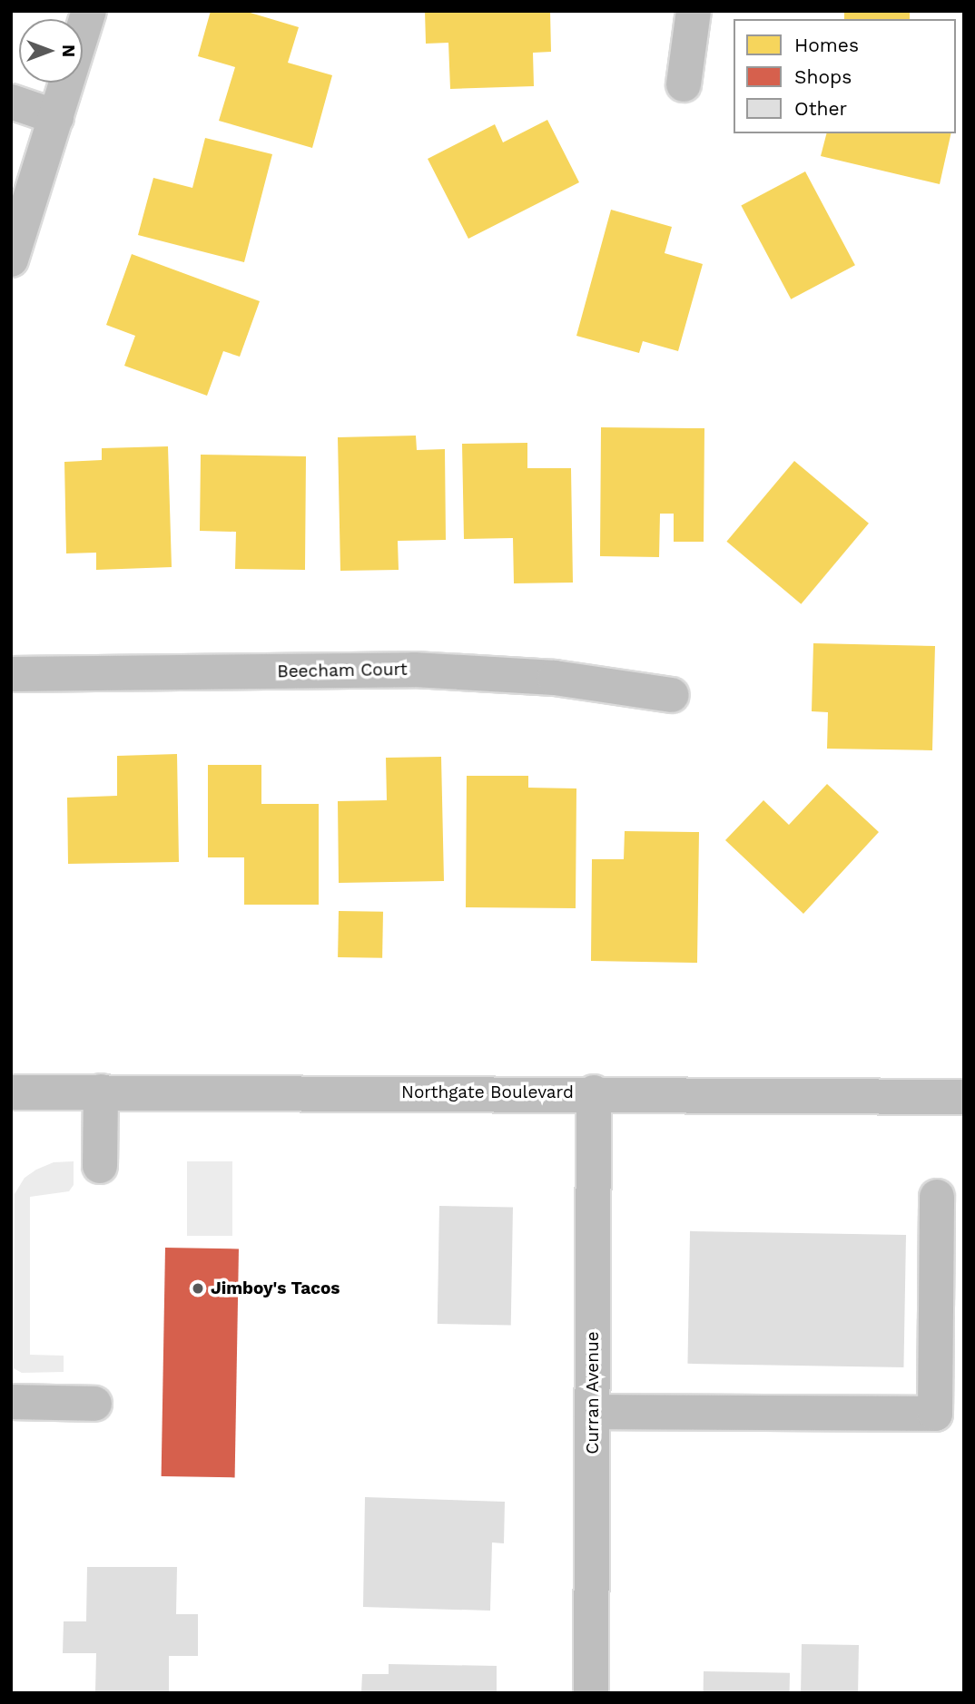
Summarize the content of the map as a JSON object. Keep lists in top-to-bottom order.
{
  "streets": {
    "street": ["Beecham Court", "Northgate Boulevard", "Curran Avenue"]
  },
  "crossings": [
    ["Northgate Boulevard", "Curran Avenue"]
  ],
  "places": ["Jimboy's Tacos"],
  "legend": ["Homes", "Shops", "Other"],
  "north": "right"
}
